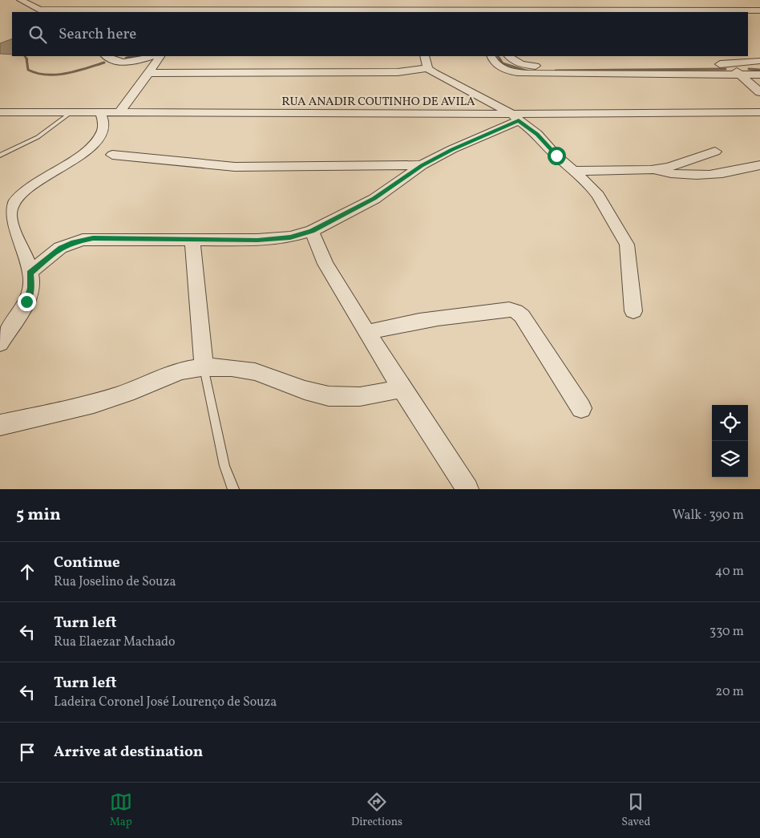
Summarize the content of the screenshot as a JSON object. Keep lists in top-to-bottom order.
{
  "streets": {
    "street": ["RUA ANADIR COUTINHO DE AVILA"]
  },
  "page": {
    "search": "Search here",
    "heading": ["5 min", "Walk · 390 m"],
    "list": [
      ["Continue", "Rua Joselino de Souza", "40 m"],
      ["Turn left", "Rua Elaezar Machado", "330 m"],
      ["Turn left", "Ladeira Coronel José Lourenço de Souza", "20 m"],
      "Arrive at destination"
    ],
    "nav": ["Map", "Directions", "Saved"]
  }
}
